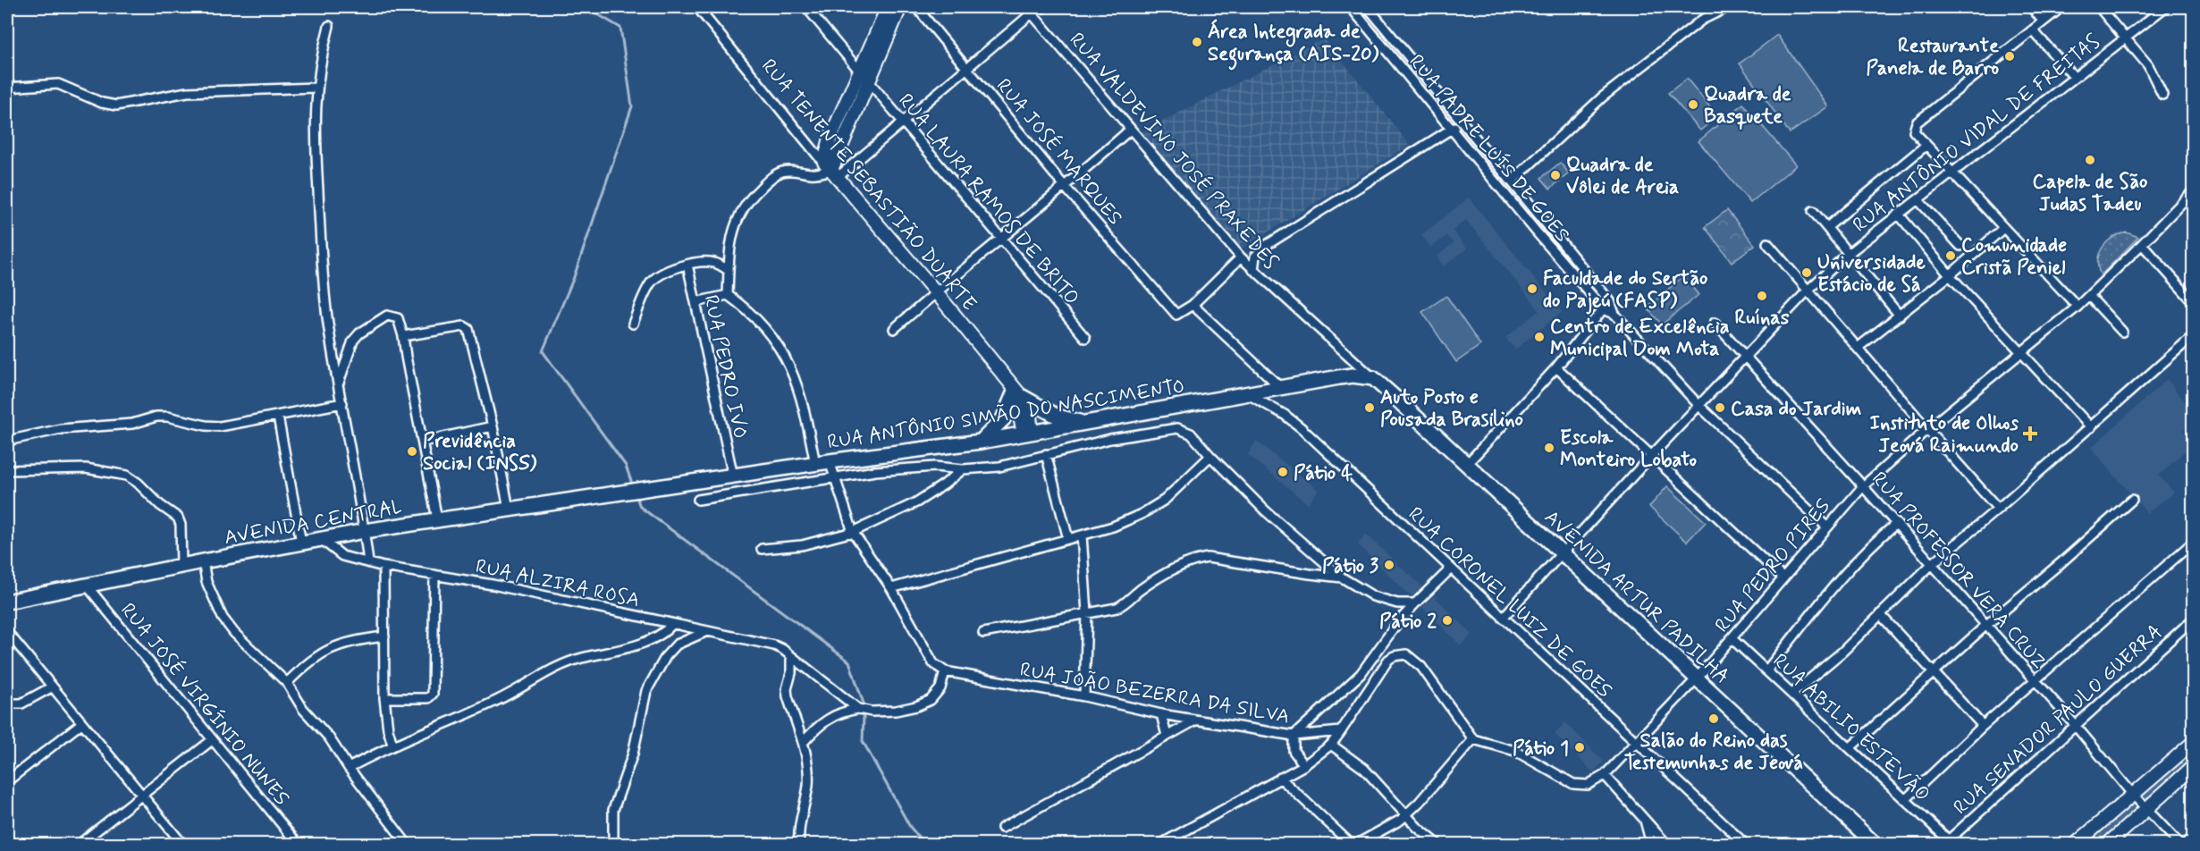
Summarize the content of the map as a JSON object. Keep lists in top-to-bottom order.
{
  "streets": {
    "main road": ["RUA ANTÔNIO SIMÃO DO NASCIMENTO", "AVENIDA CENTRAL", "AVENIDA ARTUR PADILHA"],
    "street": [
      "RUA ANTÔNIO VIDAL DE FREITAS",
      "RUA PADRE LUÍS DE GOES",
      "RUA VALDEVINO JOSÉ PRAXEDES",
      "RUA JOSÉ MARQUES",
      "RUA TENENTE SEBASTIÃO DUARTE",
      "RUA LAURA RAMOS DE BRITO",
      "RUA PEDRO IVO",
      "RUA PEDRO PIRES",
      "RUA PROFESSOR VERA CRUZ",
      "RUA ALZIRA ROSA",
      "RUA CORONEL LUIZ DE GOES",
      "RUA JOÃO BEZERRA DA SILVA",
      "RUA JOSÉ VIRGÍNIO NUNES",
      "RUA SENADOR PAULO GUERRA",
      "RUA ABILIO ESTEVÃO"
    ]
  },
  "crossings": [
    ["RUA ANTÔNIO VIDAL DE FREITAS", "RUA PROFESSOR VERA CRUZ"],
    ["RUA ANTÔNIO VIDAL DE FREITAS", "AVENIDA ARTUR PADILHA"],
    ["RUA ANTÔNIO VIDAL DE FREITAS", "RUA CORONEL LUIZ DE GOES"],
    ["RUA VALDEVINO JOSÉ PRAXEDES", "RUA ANTÔNIO SIMÃO DO NASCIMENTO"],
    ["RUA VALDEVINO JOSÉ PRAXEDES", "AVENIDA ARTUR PADILHA"],
    ["RUA TENENTE SEBASTIÃO DUARTE", "RUA ANTÔNIO SIMÃO DO NASCIMENTO"],
    ["RUA PEDRO IVO", "RUA ANTÔNIO SIMÃO DO NASCIMENTO"],
    ["RUA ANTÔNIO SIMÃO DO NASCIMENTO", "AVENIDA CENTRAL"],
    ["RUA ANTÔNIO SIMÃO DO NASCIMENTO", "AVENIDA ARTUR PADILHA"],
    ["RUA ANTÔNIO SIMÃO DO NASCIMENTO", "RUA CORONEL LUIZ DE GOES"],
    ["AVENIDA CENTRAL", "RUA ALZIRA ROSA"],
    ["AVENIDA CENTRAL", "RUA JOSÉ VIRGÍNIO NUNES"],
    ["RUA PEDRO PIRES", "RUA PROFESSOR VERA CRUZ"],
    ["RUA PEDRO PIRES", "AVENIDA ARTUR PADILHA"],
    ["RUA PEDRO PIRES", "RUA CORONEL LUIZ DE GOES"],
    ["RUA PEDRO PIRES", "RUA ABILIO ESTEVÃO"],
    ["RUA PROFESSOR VERA CRUZ", "RUA SENADOR PAULO GUERRA"],
    ["RUA SENADOR PAULO GUERRA", "RUA ABILIO ESTEVÃO"]
  ],
  "places": {
    "other": [
      "Área Integrada de Segurança (AIS-20)",
      "Restaurante Panela de Barro",
      "Quadra de Basquete",
      "Capela de São Judas Tadeu",
      "Quadra de Vôlei de Areia",
      "Comunidade Cristã Peniel",
      "Universidade Estácio de Sá",
      "Faculdade do Sertão do Pajeú (FASP)",
      "Ruínas",
      "Centro de Excelência Municipal Dom Mota",
      "Auto Posto e Pousada Brasilino",
      "Casa do Jardim",
      "Escola Monteiro Lobato",
      "Previdência Social (INSS)",
      "Pátio 4",
      "Pátio 3",
      "Pátio 2",
      "Salão do Reino das Testemunhas de Jeová",
      "Pátio 1"
    ],
    "health": ["Instituto de Olhos Jeová Raimundo"]
  }
}
